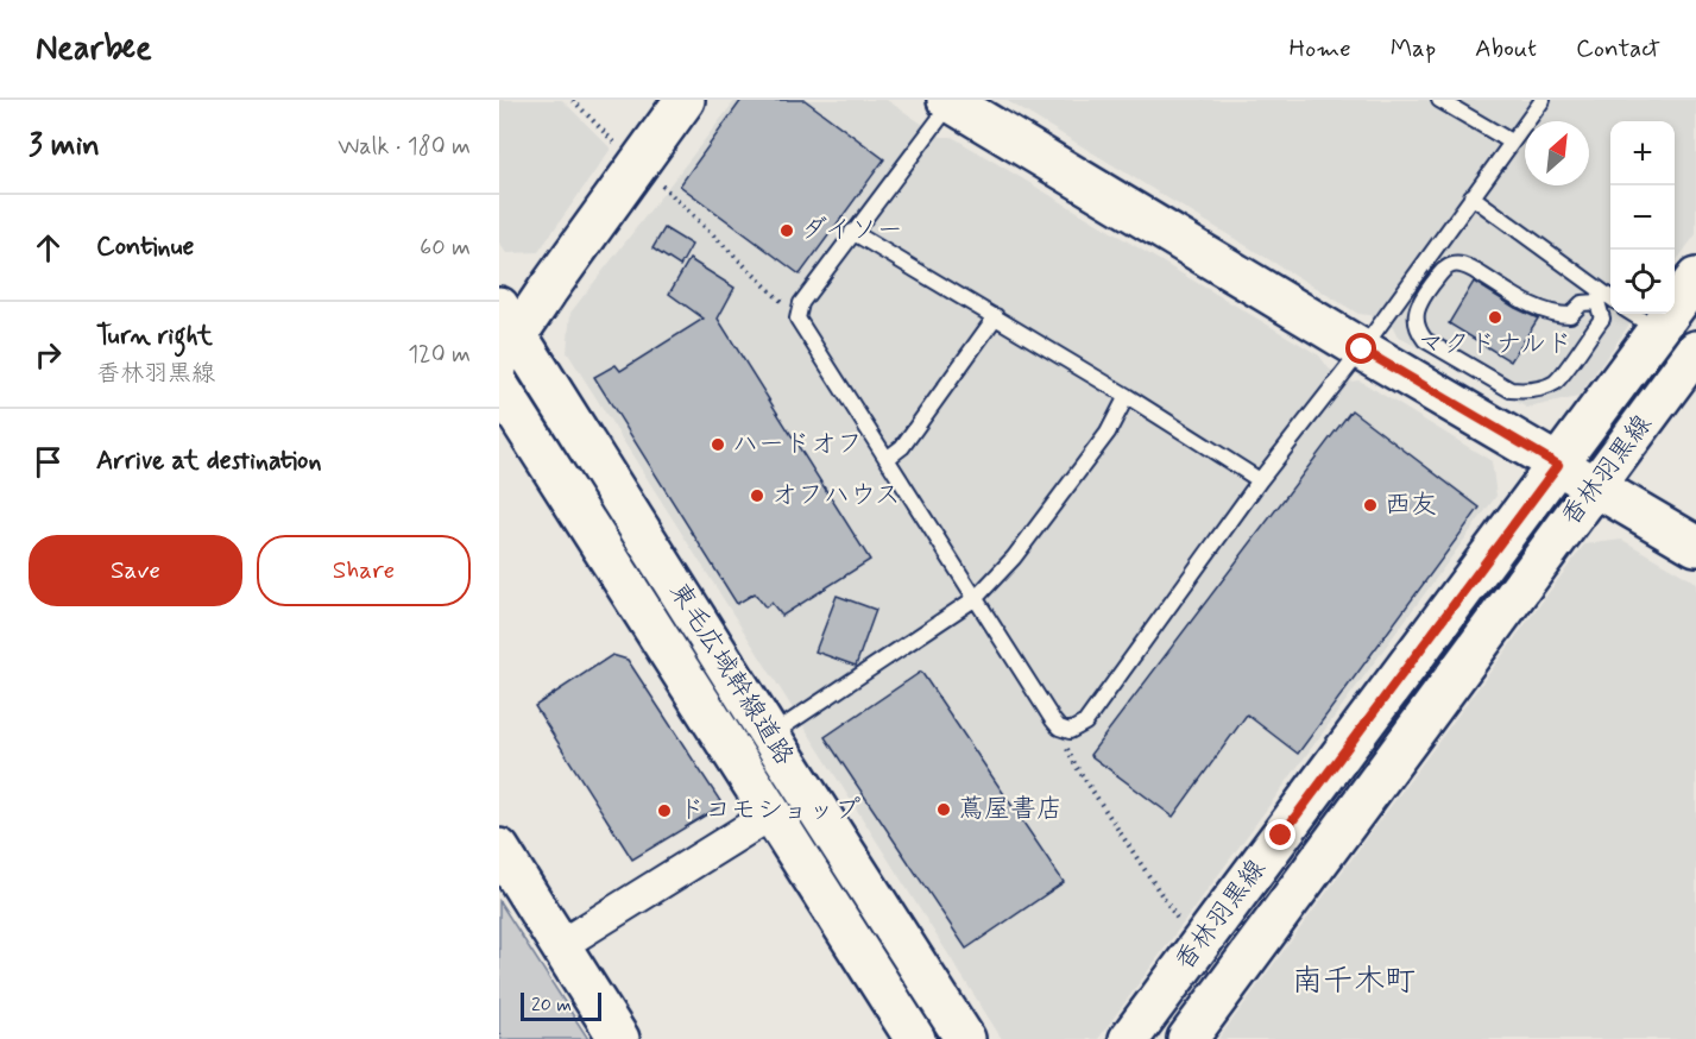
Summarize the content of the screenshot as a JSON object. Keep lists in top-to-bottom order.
{
  "streets": {
    "main road": ["香林羽黒線", "東毛広域幹線道路"]
  },
  "districts": ["南千木町"],
  "places": [
    "ダイソー",
    "マクドナルド",
    "ハードオフ",
    "オフハウス",
    "西友",
    "蔦屋書店",
    "ドコモショップ"
  ],
  "scale_bar": "20 m",
  "north": "top right",
  "page": {
    "header": "Nearbee",
    "nav": [
      "Home",
      "Map",
      "About",
      "Contact"
    ],
    "heading": ["3 min", "Walk · 180 m"],
    "map_buttons": ["+", "−"],
    "list": [
      ["Continue", "60 m"],
      ["Turn right", "香林羽黒線", "120 m"],
      "Arrive at destination"
    ],
    "buttons": ["Save", "Share"],
    "scale": "20 m"
  }
}
